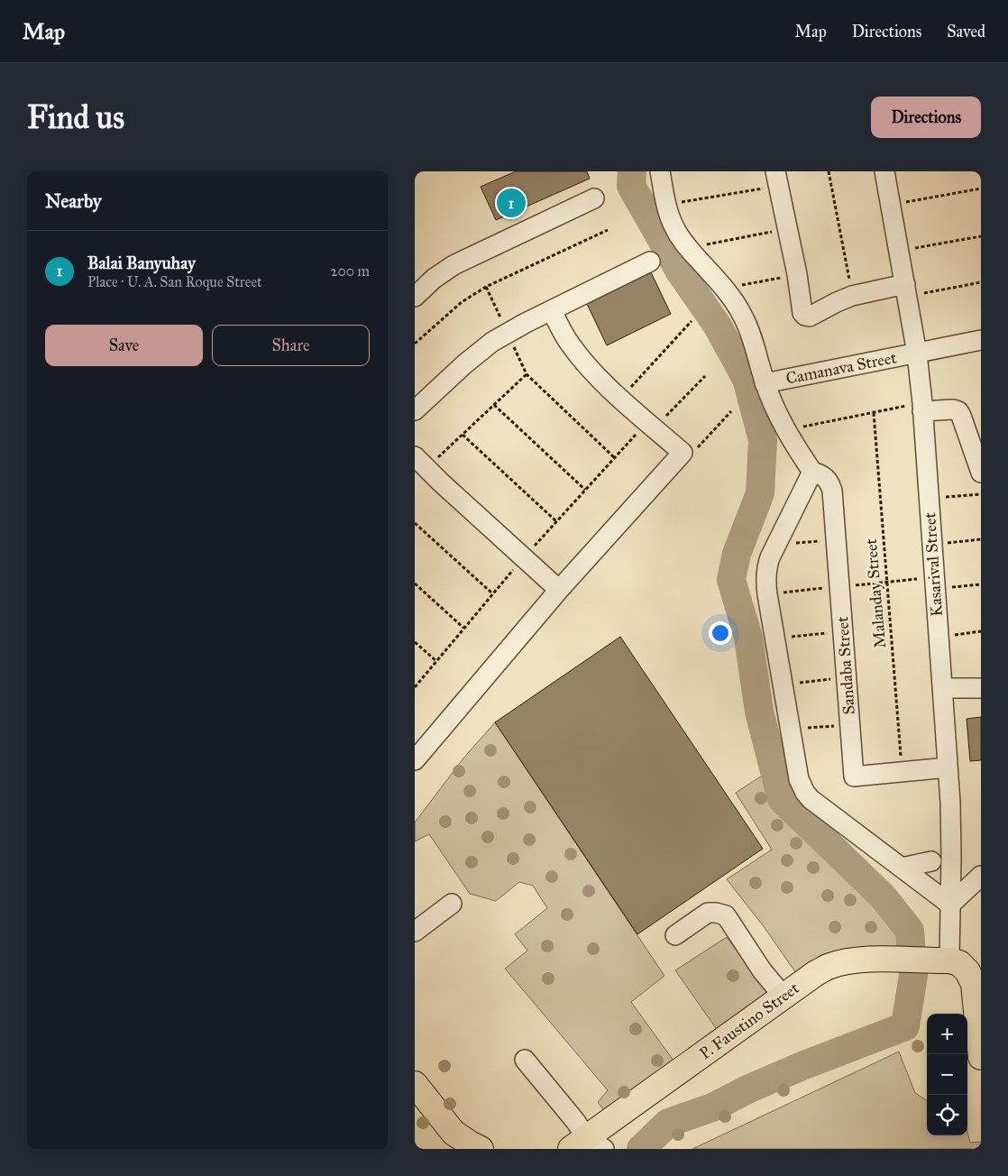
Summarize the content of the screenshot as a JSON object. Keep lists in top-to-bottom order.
{
  "streets": {
    "main road": ["P. Faustino Street"],
    "street": ["Camanava Street", "Kasarival Street", "Sandaba Street"],
    "path": ["Malanday Street"]
  },
  "crossings": [
    ["Camanava Street", "Kasarival Street"],
    ["Kasarival Street", "Sandaba Street"],
    ["Kasarival Street", "P. Faustino Street"],
    ["Malanday Street", "Sandaba Street"]
  ],
  "page": {
    "header": "Map",
    "nav": ["Map", "Directions", "Saved"],
    "buttons": [
      "Directions",
      ["Save", "Share"]
    ],
    "title": "Find us",
    "heading": "Nearby",
    "pins": "1",
    "list": [
      {
        "mark": "1",
        "name": "Balai Banyuhay",
        "note": "Place · U. A. San Roque Street",
        "value": "200 m"
      }
    ],
    "map_buttons": ["+", "−"]
  }
}
